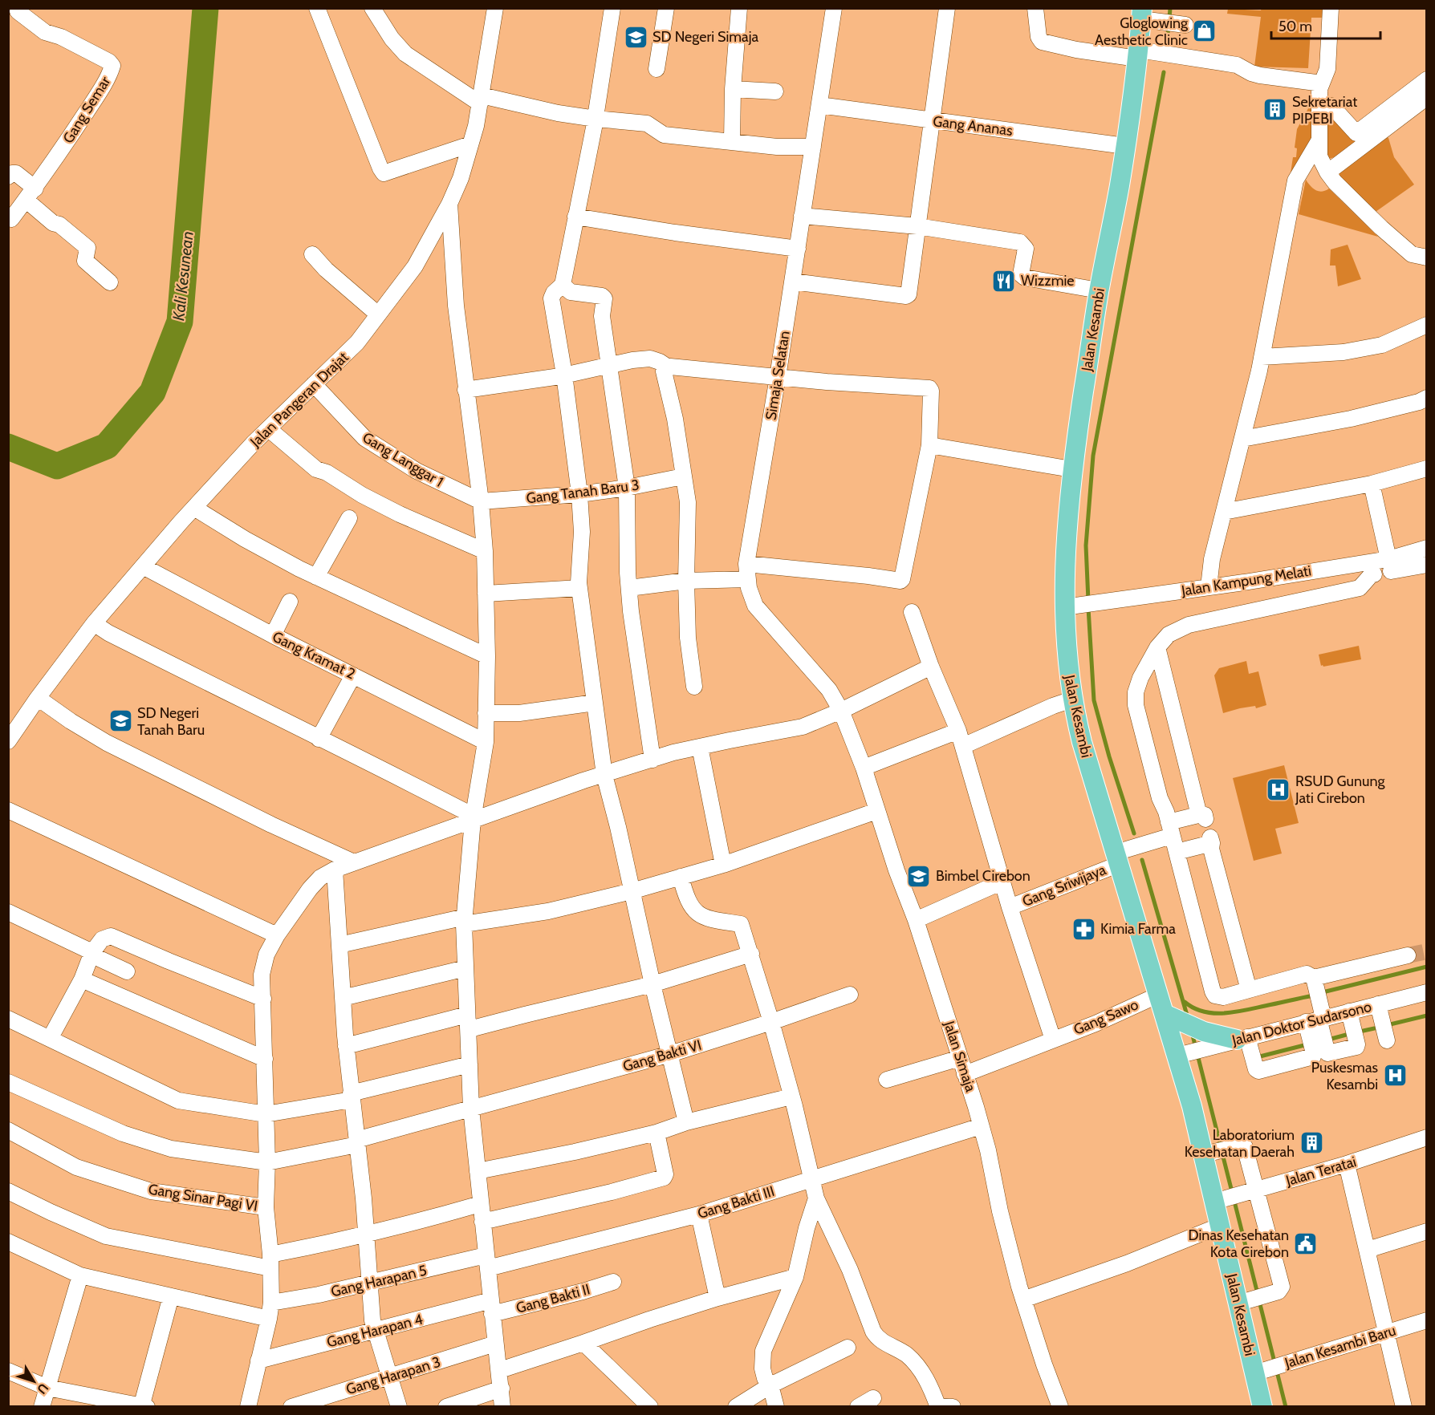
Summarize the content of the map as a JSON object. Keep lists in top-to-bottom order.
{
  "streets": {
    "main road": ["Jalan Kesambi"],
    "street": [
      "Gang Semar",
      "Gang Ananas",
      "Simaja Selatan",
      "Jalan Pangeran Drajat",
      "Gang Langgar 1",
      "Gang Tanah Baru 3",
      "Jalan Kampung Melati",
      "Gang Kramat 2",
      "Gang Sriwijaya",
      "Gang Sawo",
      "Jalan Doktor Sudarsono",
      "Gang Bakti VI",
      "Jalan Simaja",
      "Jalan Teratai",
      "Gang Sinar Pagi VI",
      "Gang Bakti III",
      "Gang Harapan 5",
      "Gang Bakti II",
      "Gang Harapan 4",
      "Jalan Kesambi Baru",
      "Gang Harapan 3"
    ]
  },
  "crossings": [
    ["Gang Ananas", "Jalan Kesambi"],
    ["Gang Ananas", "Simaja Selatan"],
    ["Jalan Kesambi", "Jalan Kampung Melati"],
    ["Jalan Kesambi", "Gang Sriwijaya"],
    ["Jalan Kesambi", "Gang Sawo"],
    ["Jalan Kesambi", "Jalan Doktor Sudarsono"],
    ["Jalan Kesambi", "Jalan Teratai"],
    ["Jalan Kesambi", "Jalan Kesambi Baru"],
    ["Simaja Selatan", "Jalan Simaja"],
    ["Jalan Pangeran Drajat", "Gang Langgar 1"],
    ["Jalan Pangeran Drajat", "Gang Kramat 2"],
    ["Gang Langgar 1", "Gang Tanah Baru 3"],
    ["Gang Sawo", "Jalan Simaja"],
    ["Jalan Simaja", "Gang Bakti III"],
    ["Gang Bakti III", "Gang Harapan 5"],
    ["Gang Bakti II", "Gang Harapan 4"]
  ],
  "water": ["Kali Kesunean"],
  "places": {
    "shop": ["Gloglowing Aesthetic Clinic"],
    "school or university": ["SD Negeri Simaja", "SD Negeri Tanah Baru", "Bimbel Cirebon"],
    "building": ["Sekretariat PIPEBI", "Laboratorium Kesehatan Daerah"],
    "restaurant": ["Wizzmie"],
    "hospital": ["RSUD Gunung Jati Cirebon", "Puskesmas Kesambi"],
    "pharmacy": ["Kimia Farma"],
    "public building": ["Dinas Kesehatan Kota Cirebon"]
  },
  "scale_bar": "50 m",
  "north": "bottom right"
}
